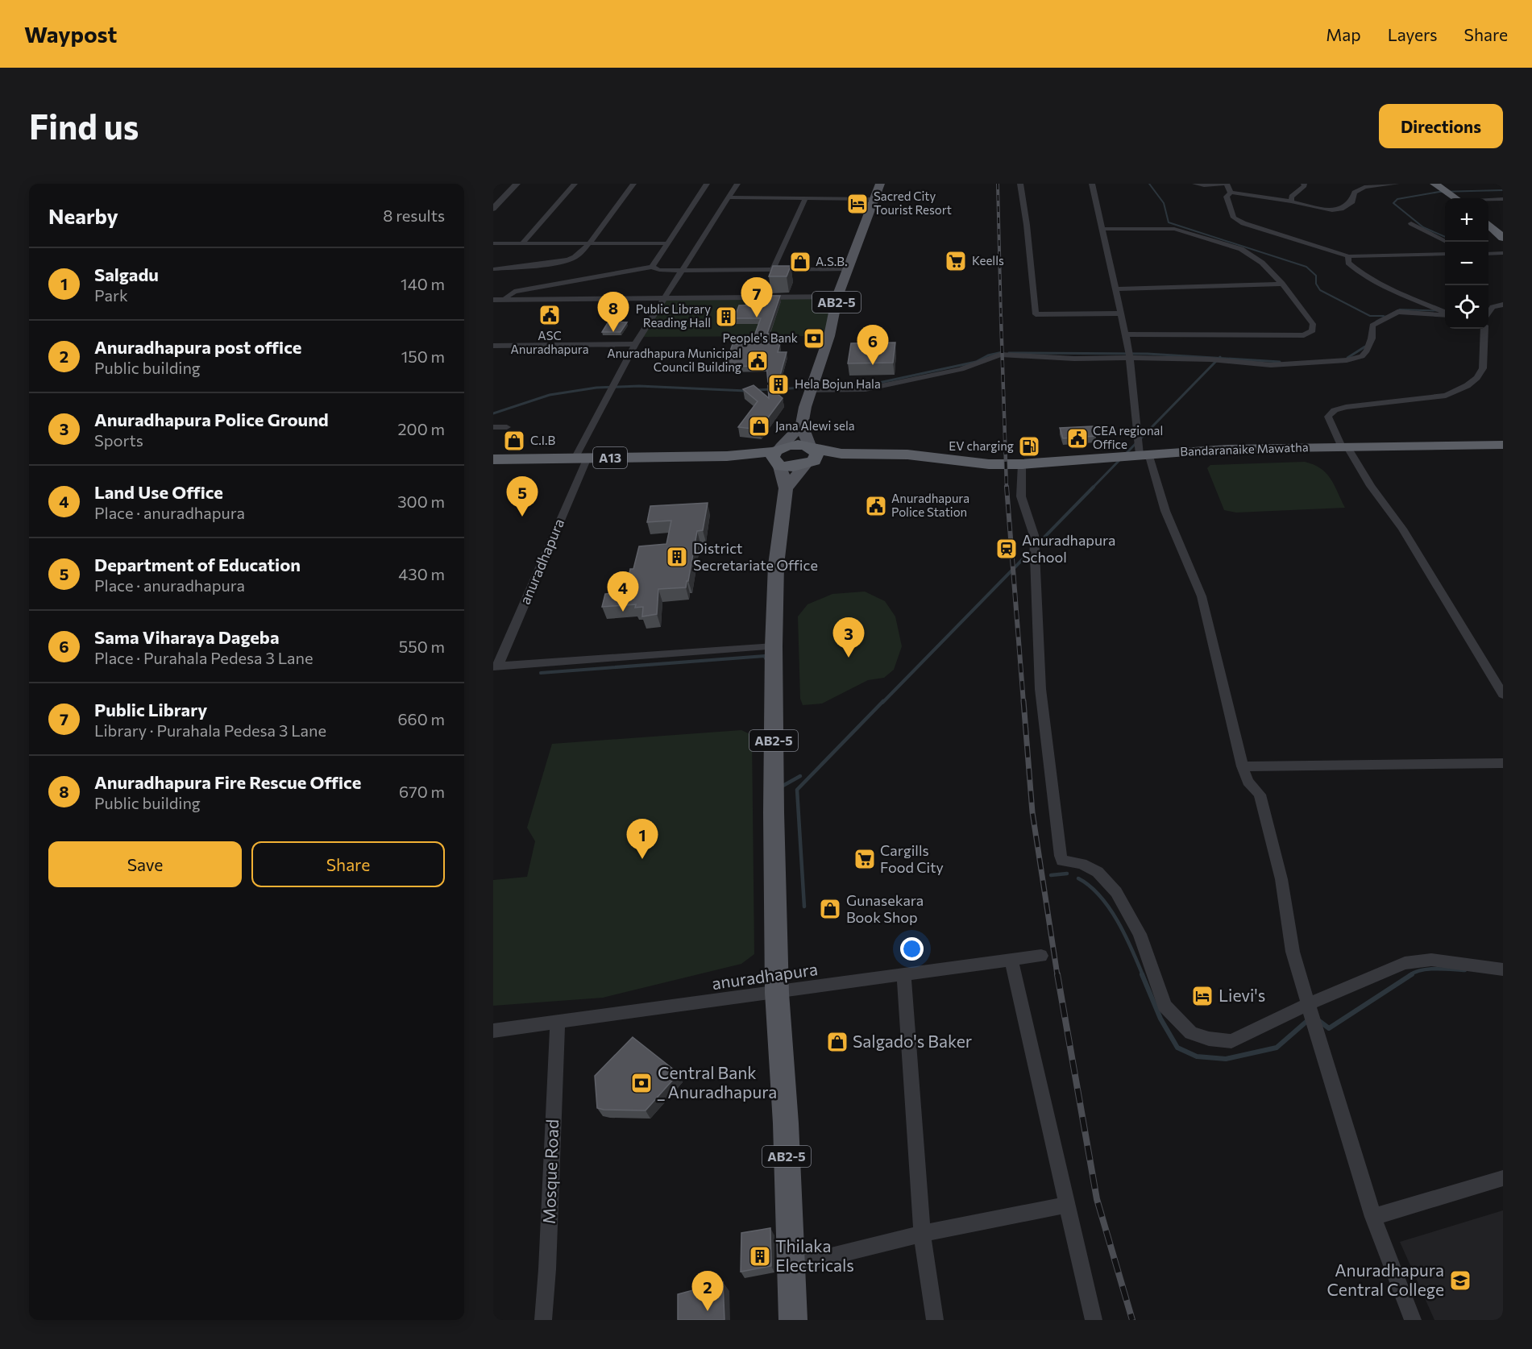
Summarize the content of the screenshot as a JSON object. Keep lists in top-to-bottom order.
{
  "streets": {
    "highway": ["Bandaranaike Mawatha", "A13"],
    "main road": ["AB2-5"],
    "street": ["anuradhapura", "Mosque Road"]
  },
  "crossings": [
    ["AB2-5", "A13"],
    ["AB2-5", "anuradhapura"],
    ["A13", "anuradhapura"],
    ["anuradhapura", "Mosque Road"]
  ],
  "places": {
    "hotel": ["Sacred City Tourist Resort", "Lievi's"],
    "supermarket": ["Keells", "Cargills Food City"],
    "shop": [
      "A.S.B.",
      "Jana Alewi sela",
      "C.I.B",
      "Gunasekara Book Shop",
      "Salgado's Baker"
    ],
    "public building": [
      "ASC Anuradhapura",
      "Anuradhapura Municipal Council Building",
      "CEA regional Office",
      "Anuradhapura Police Station"
    ],
    "building": [
      "Public Library Reading Hall",
      "Hela Bojun Hala",
      "District Secretariate Office",
      "Thilaka Electricals"
    ],
    "bank": ["People's Bank", "Central Bank _ Anuradhapura"],
    "fuel station": ["EV charging"],
    "station": ["Anuradhapura School"],
    "school or university": ["Anuradhapura Central College"]
  },
  "page": {
    "header": "Waypost",
    "nav": ["Map", "Layers", "Share"],
    "buttons": [
      "Directions",
      ["Save", "Share"]
    ],
    "title": "Find us",
    "heading": ["Nearby", "8 results"],
    "map_buttons": ["+", "−"],
    "list": [
      {
        "mark": "1",
        "name": "Salgadu",
        "note": "Park",
        "value": "140 m"
      },
      {
        "mark": "2",
        "name": "Anuradhapura post office",
        "note": "Public building",
        "value": "150 m"
      },
      {
        "mark": "3",
        "name": "Anuradhapura Police Ground",
        "note": "Sports",
        "value": "200 m"
      },
      {
        "mark": "4",
        "name": "Land Use Office",
        "note": "Place · anuradhapura",
        "value": "300 m"
      },
      {
        "mark": "5",
        "name": "Department of Education",
        "note": "Place · anuradhapura",
        "value": "430 m"
      },
      {
        "mark": "6",
        "name": "Sama Viharaya Dageba",
        "note": "Place · Purahala Pedesa 3 Lane",
        "value": "550 m"
      },
      {
        "mark": "7",
        "name": "Public Library",
        "note": "Library · Purahala Pedesa 3 Lane",
        "value": "660 m"
      },
      {
        "mark": "8",
        "name": "Anuradhapura Fire Rescue Office",
        "note": "Public building",
        "value": "670 m"
      }
    ],
    "pins": [
      "7",
      "8",
      "6",
      "5",
      "4",
      "3",
      "1",
      "2"
    ]
  }
}
